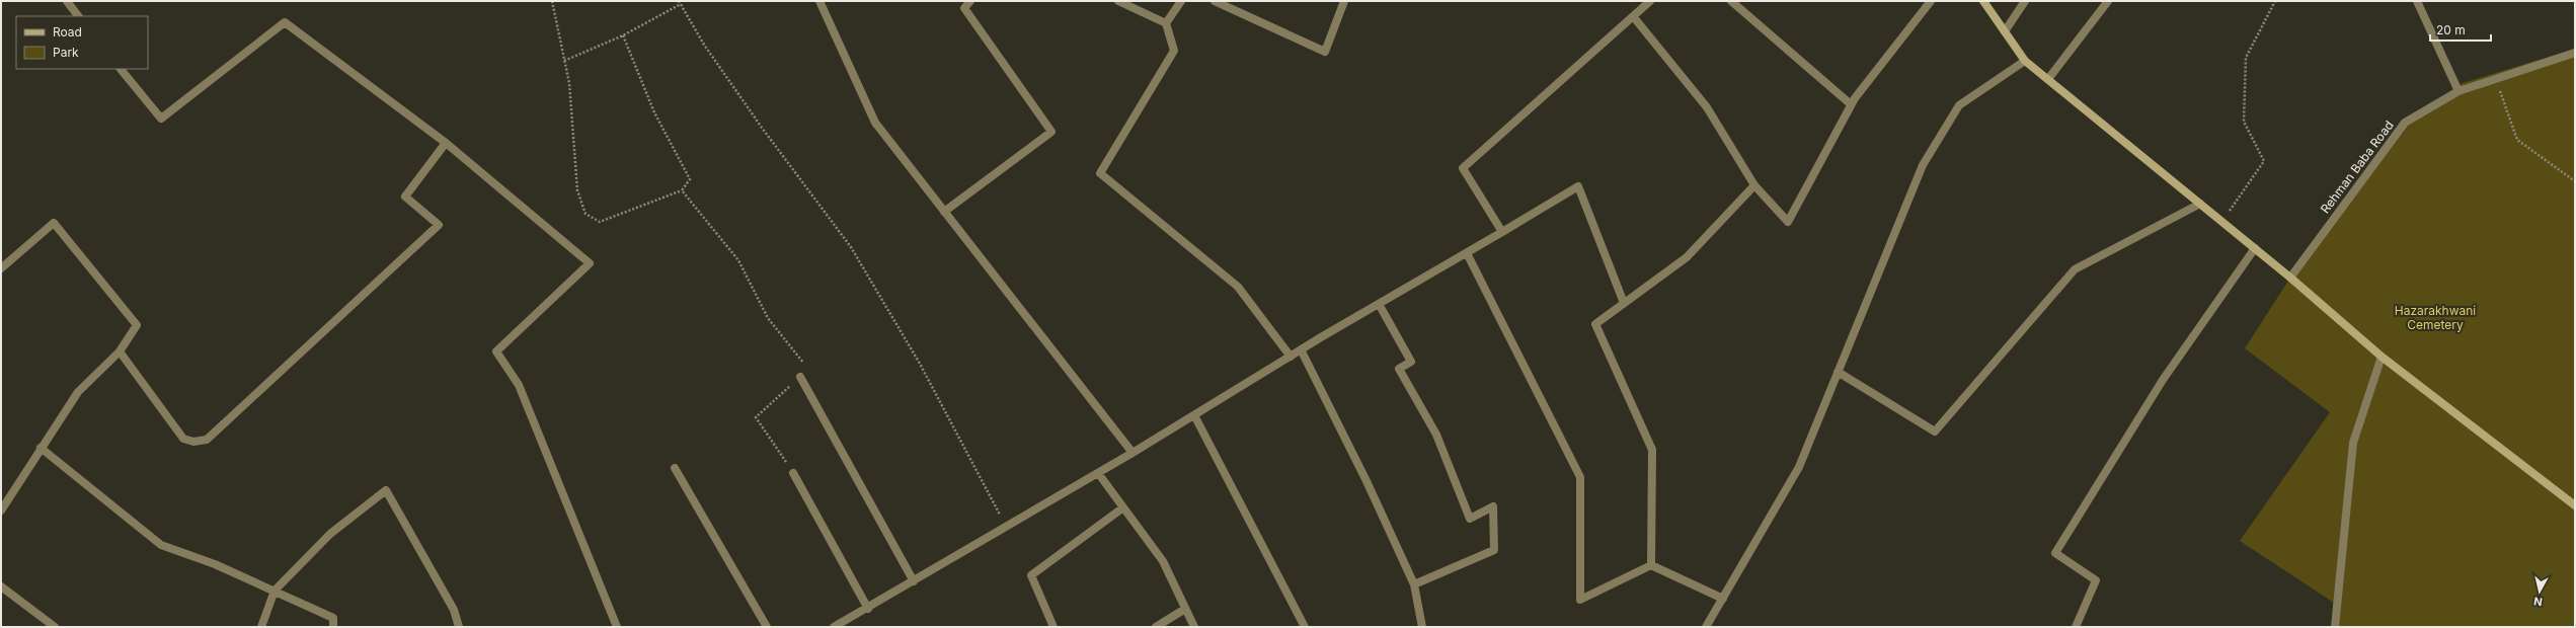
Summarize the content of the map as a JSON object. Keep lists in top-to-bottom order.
{
  "streets": {
    "street": ["Rehman Baba Road"]
  },
  "parks": ["Hazarakhwani Cemetery"],
  "legend": ["Road", "Park"],
  "scale_bar": "20 m",
  "north": "bottom"
}
